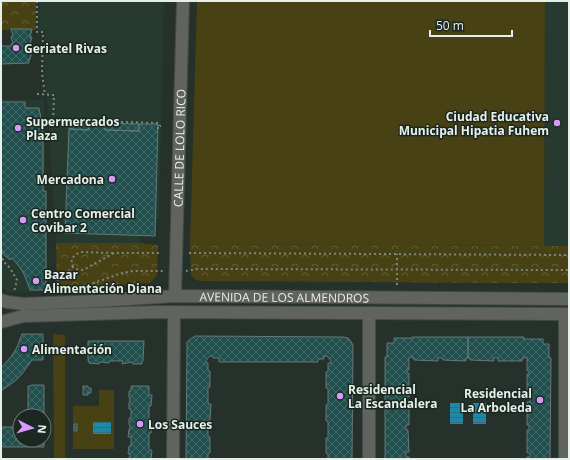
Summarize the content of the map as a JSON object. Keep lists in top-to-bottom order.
{
  "streets": {
    "street": ["CALLE DE LOLO RICO", "AVENIDA DE LOS ALMENDROS"]
  },
  "crossings": [
    ["CALLE DE LOLO RICO", "AVENIDA DE LOS ALMENDROS"]
  ],
  "places": [
    "Geriatel Rivas",
    "Ciudad Educativa Municipal Hipatia Fuhem",
    "Supermercados Plaza",
    "Mercadona",
    "Centro Comercial Covibar 2",
    "Bazar Alimentación Diana",
    "Alimentación",
    "Residencial La Escandalera",
    "Residencial La Arboleda",
    "Los Sauces"
  ],
  "scale_bar": "50 m",
  "north": "right"
}
